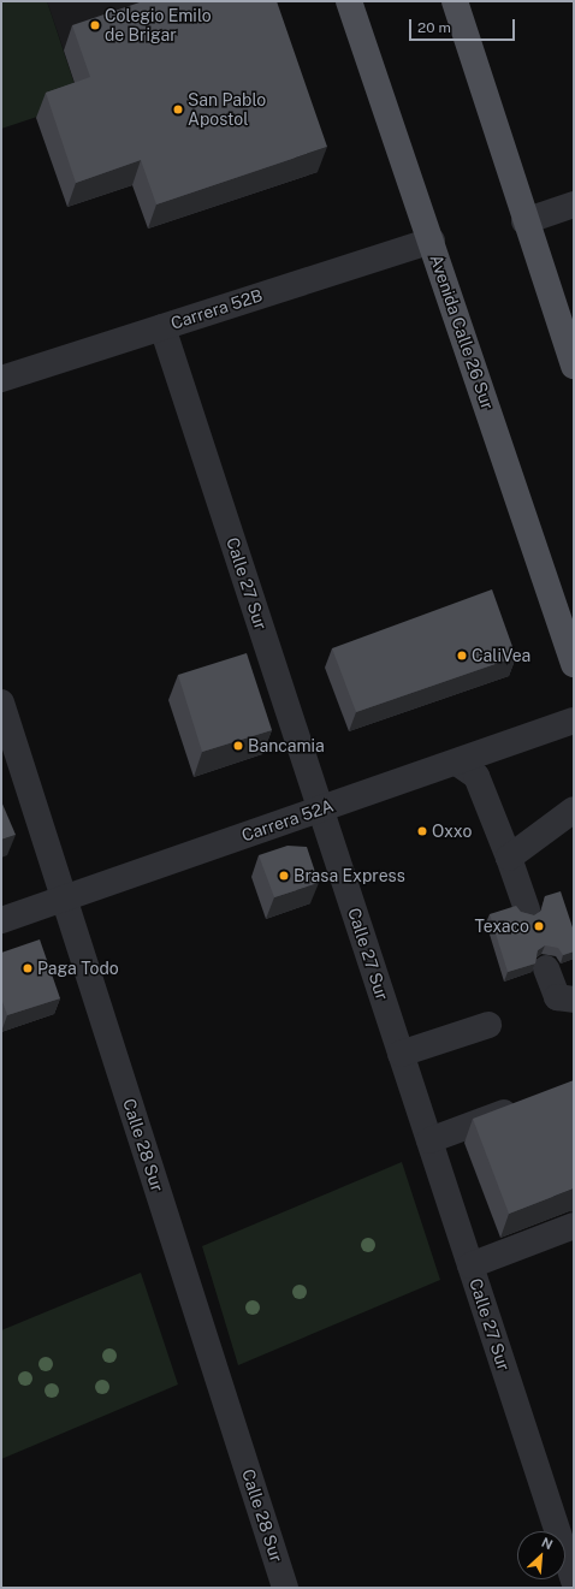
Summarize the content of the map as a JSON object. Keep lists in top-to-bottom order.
{
  "streets": {
    "main road": ["Avenida Calle 26 Sur"],
    "street": [
      "Carrera 52B",
      "Calle 27 Sur",
      "Carrera 52A",
      "Calle 28 Sur"
    ]
  },
  "crossings": [
    ["Carrera 52B", "Avenida Calle 26 Sur"],
    ["Carrera 52B", "Calle 27 Sur"],
    ["Calle 27 Sur", "Carrera 52A"],
    ["Carrera 52A", "Calle 28 Sur"]
  ],
  "places": [
    "Colegio Emilo de Brigar",
    "San Pablo Apostol",
    "CaliVea",
    "Bancamia",
    "Oxxo",
    "Brasa Express",
    "Texaco",
    "Paga Todo"
  ],
  "scale_bar": "20 m",
  "north": "top right"
}
